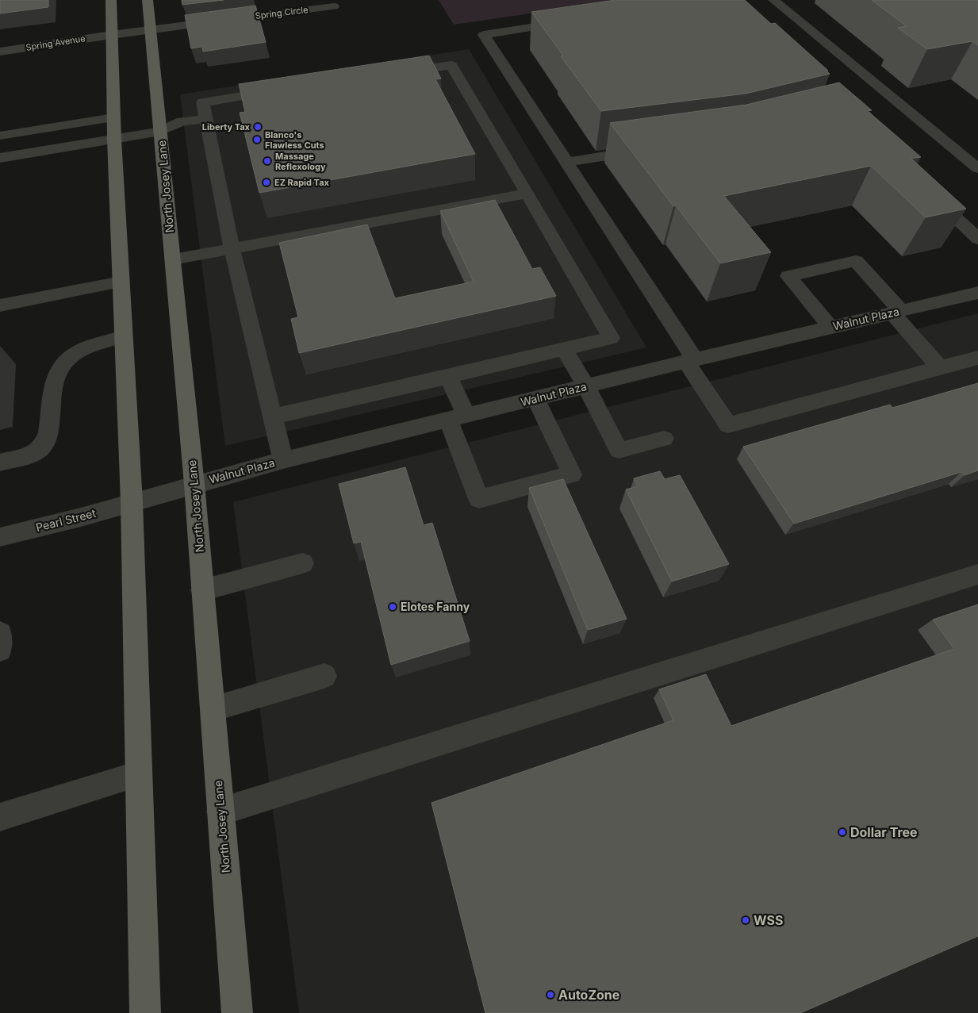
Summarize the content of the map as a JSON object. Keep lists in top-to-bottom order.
{
  "streets": {
    "main road": ["North Josey Lane"],
    "street": [
      "Spring Circle",
      "Spring Avenue",
      "Walnut Plaza",
      "Pearl Street"
    ]
  },
  "crossings": [
    ["Spring Circle", "Spring Avenue"],
    ["Spring Circle", "North Josey Lane"],
    ["North Josey Lane", "Walnut Plaza"],
    ["Walnut Plaza", "Pearl Street"]
  ],
  "places": [
    "Liberty Tax",
    "Blanco's Flawless Cuts",
    "Massage Reflexology",
    "EZ Rapid Tax",
    "Elotes Fanny",
    "Dollar Tree",
    "WSS",
    "AutoZone"
  ]
}
